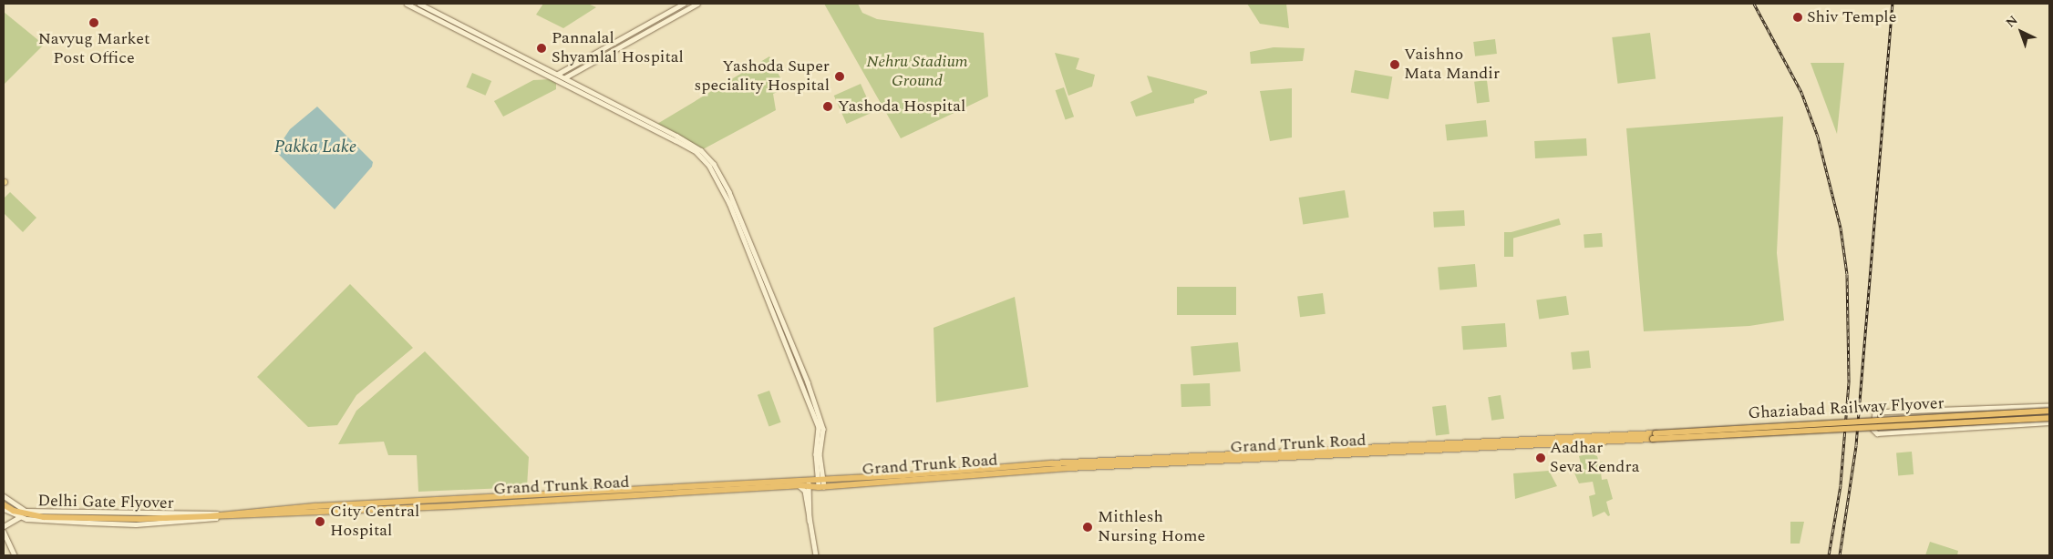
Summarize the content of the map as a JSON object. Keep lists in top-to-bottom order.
{
  "streets": {
    "highway": ["Ghaziabad Railway Flyover", "Grand Trunk Road", "Delhi Gate Flyover"]
  },
  "crossings": [
    ["Ghaziabad Railway Flyover", "Grand Trunk Road"],
    ["Grand Trunk Road", "Delhi Gate Flyover"]
  ],
  "water": ["Pakka Lake"],
  "parks": ["Nehru Stadium Ground"],
  "places": [
    "Shiv Temple",
    "Navyug Market Post Office",
    "Pannalal Shyamlal Hospital",
    "Vaishno Mata Mandir",
    "Yashoda Super speciality Hospital",
    "Yashoda Hospital",
    "Aadhar Seva Kendra",
    "City Central Hospital",
    "Mithlesh Nursing Home"
  ],
  "north": "top left"
}
